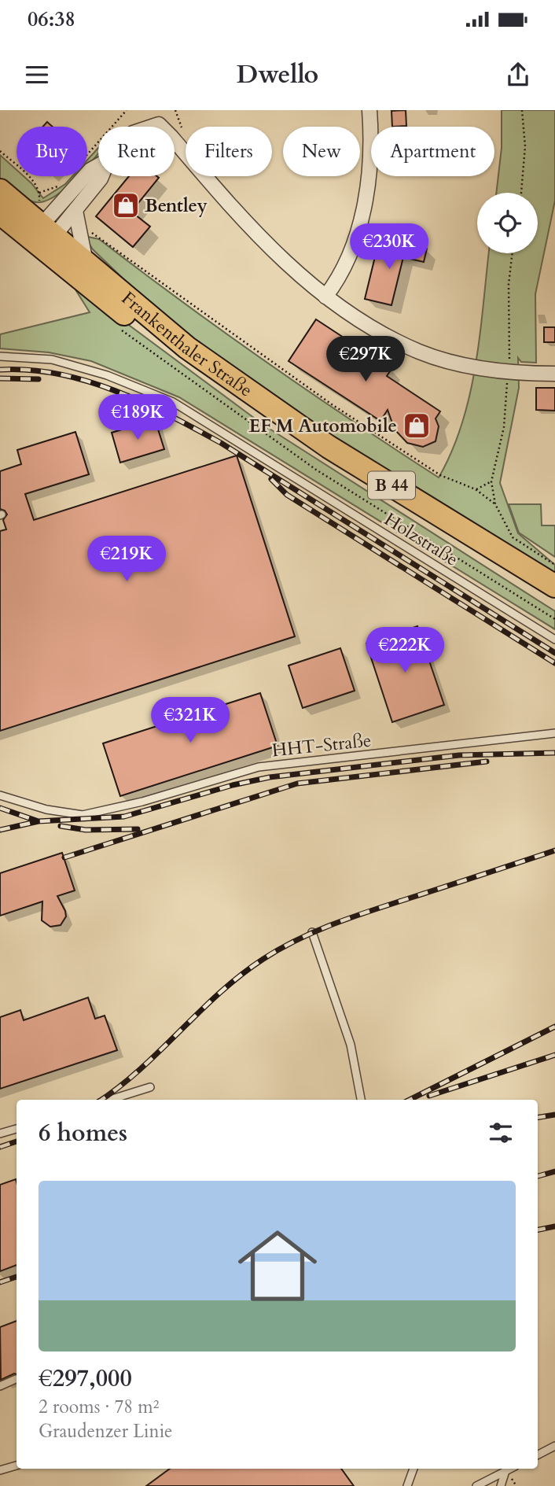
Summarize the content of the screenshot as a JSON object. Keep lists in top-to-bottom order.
{
  "streets": {
    "main road": ["Frankenthaler Straße", "B 44"],
    "lane": ["Holzstraße", "HHT-Straße"]
  },
  "places": {
    "shop": ["Bentley", "EF M Automobile"]
  },
  "page": {
    "status": "06:38",
    "header": "Dwello",
    "chip": [
      "Buy",
      "Rent",
      "Filters",
      "New",
      "Apartment"
    ],
    "price": [
      "€230K",
      "€297K",
      "€189K",
      "€219K",
      "€222K",
      "€321K"
    ],
    "heading": "6 homes",
    "list": [
      {
        "name": "€297,000",
        "note": "2 rooms · 78 m² · Graudenzer Linie"
      }
    ]
  }
}
